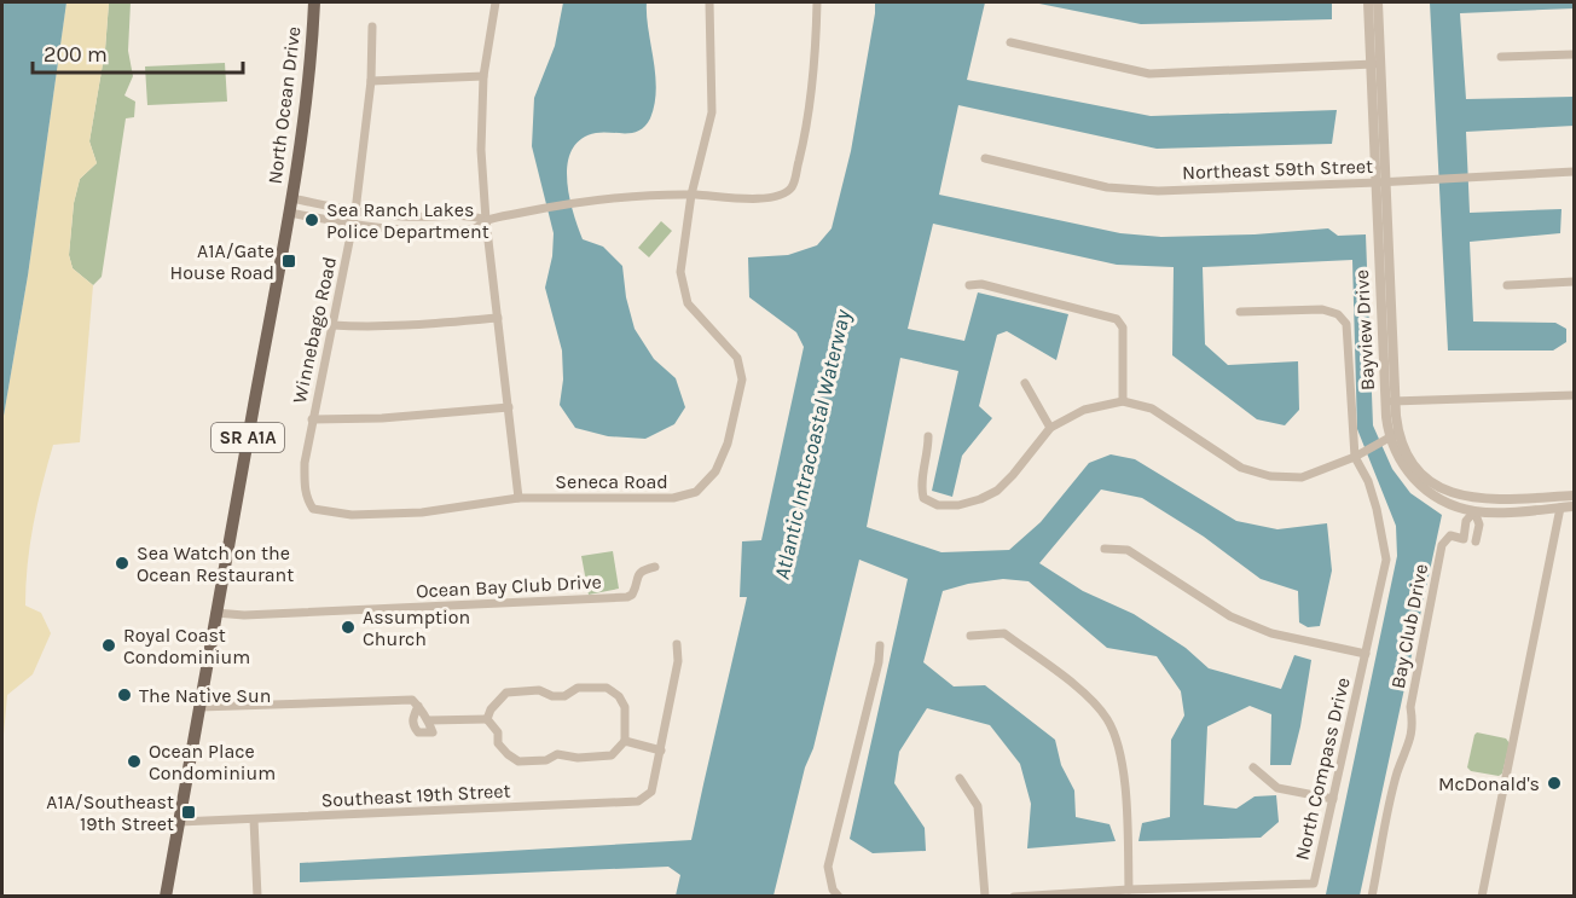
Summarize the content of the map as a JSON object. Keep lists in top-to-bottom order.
{
  "streets": {
    "main road": ["North Ocean Drive", "SR A1A"],
    "street": [
      "Northeast 59th Street",
      "Winnebago Road",
      "Bayview Drive",
      "Seneca Road",
      "Ocean Bay Club Drive",
      "Bay Club Drive",
      "North Compass Drive",
      "Southeast 19th Street"
    ]
  },
  "crossings": [
    ["North Ocean Drive", "SR A1A"],
    ["Northeast 59th Street", "Bayview Drive"],
    ["Winnebago Road", "Seneca Road"],
    ["Bayview Drive", "Bay Club Drive"],
    ["SR A1A", "Ocean Bay Club Drive"],
    ["SR A1A", "Southeast 19th Street"]
  ],
  "water": ["Atlantic Intracoastal Waterway"],
  "places": {
    "other": [
      "Sea Ranch Lakes Police Department",
      "Sea Watch on the Ocean Restaurant",
      "Assumption Church",
      "Royal Coast Condominium",
      "The Native Sun",
      "Ocean Place Condominium",
      "McDonald's"
    ],
    "transit": ["A1A/Gate House Road", "A1A/Southeast 19th Street"]
  },
  "scale_bar": "200 m"
}
